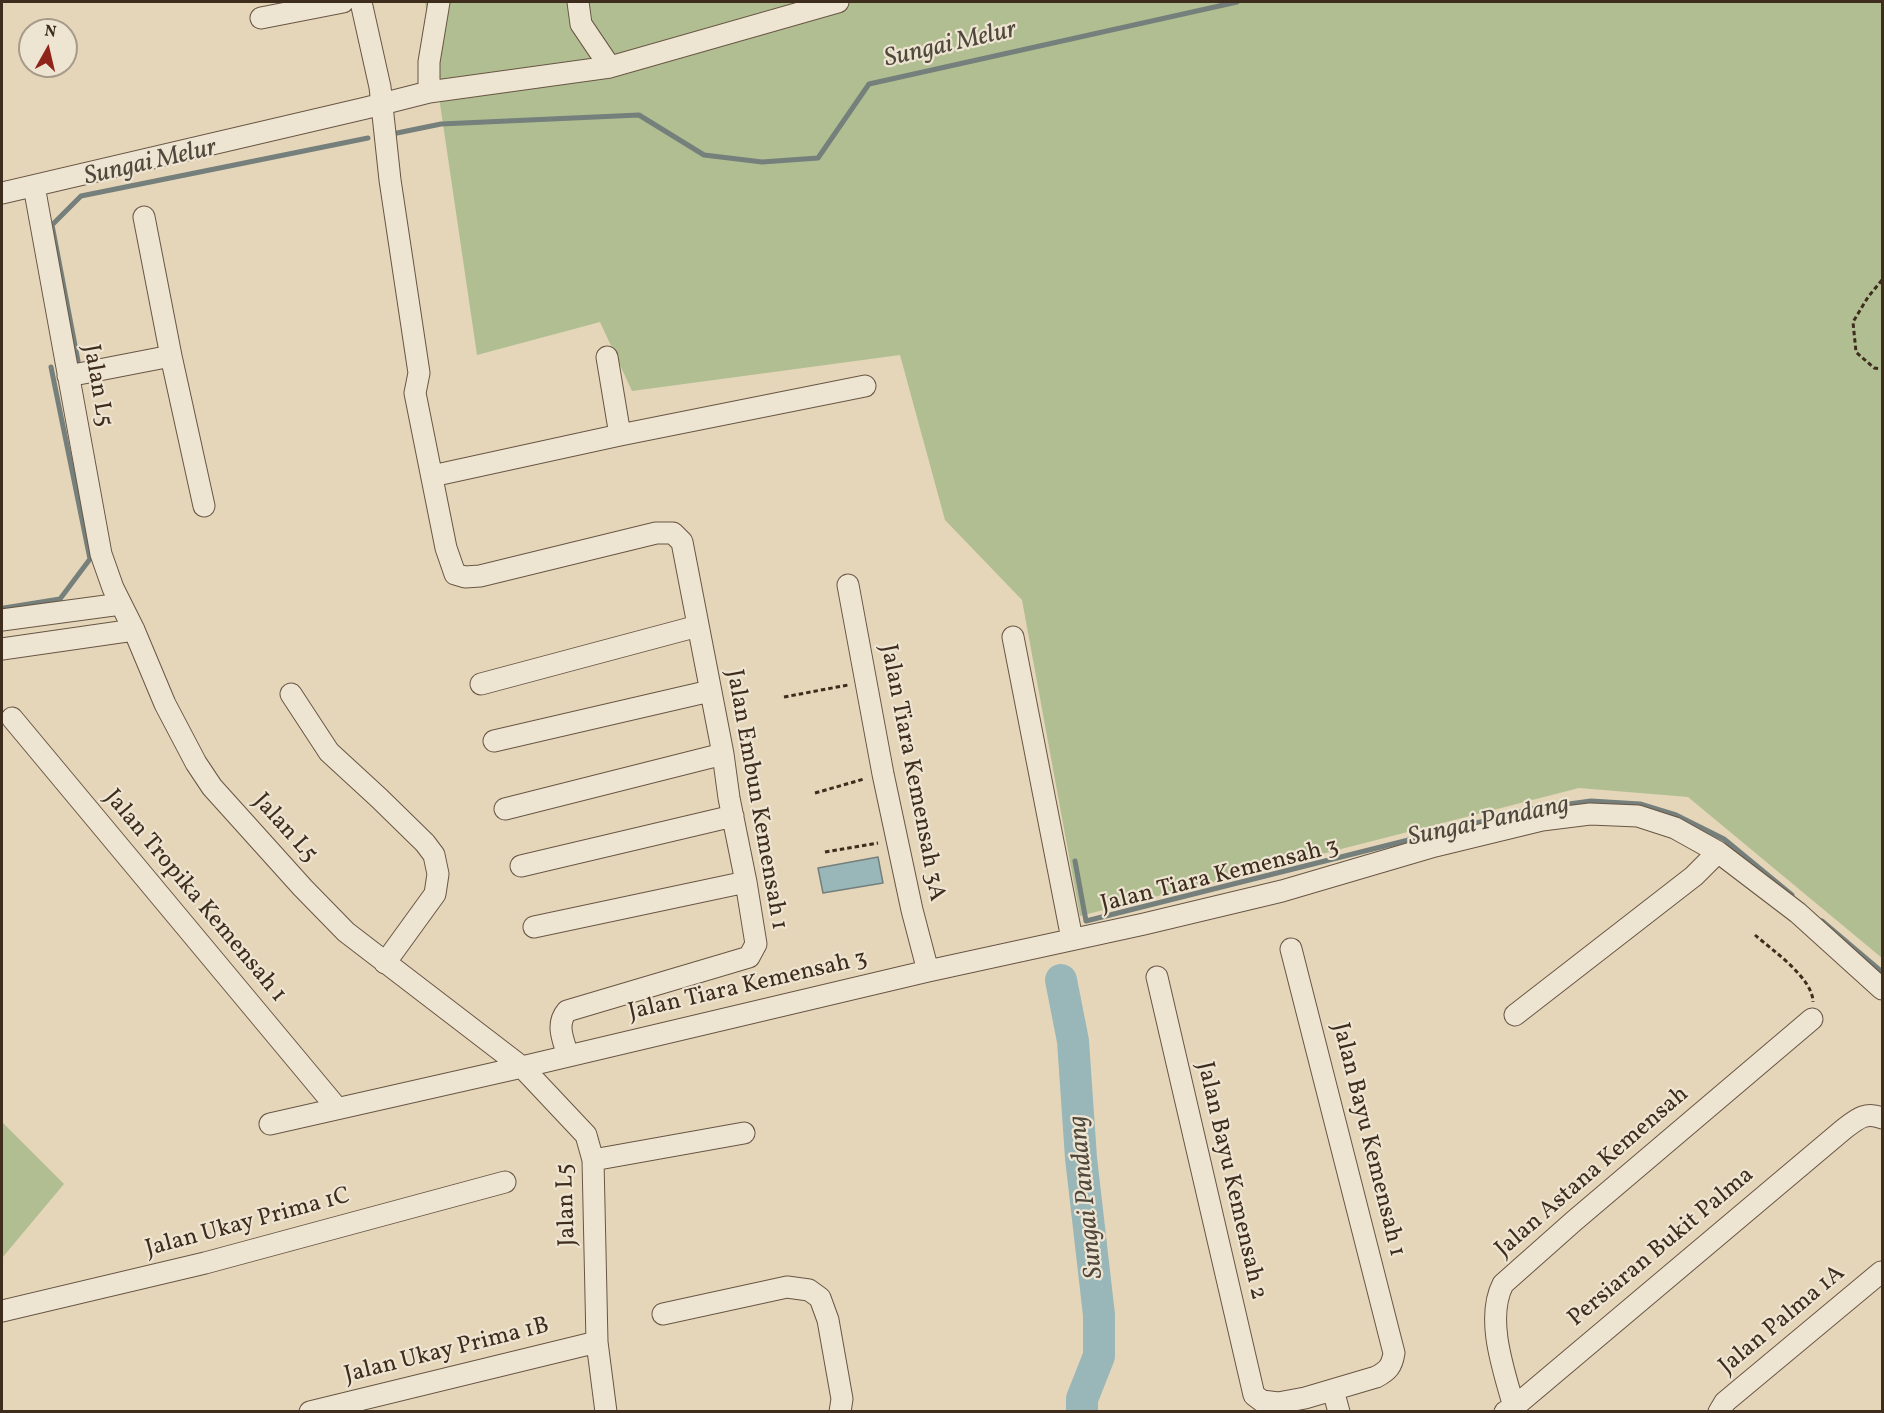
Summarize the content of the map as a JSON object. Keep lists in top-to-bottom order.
{
  "streets": {
    "street": [
      "Jalan L5",
      "Jalan Tiara Kemensah 3A",
      "Jalan Embun Kemensah 1",
      "Jalan Tiara Kemensah 3",
      "Jalan Tropika Kemensah 1",
      "Jalan Bayu Kemensah 1",
      "Jalan Astana Kemensah",
      "Jalan Bayu Kemensah 2",
      "Jalan Ukay Prima 1C",
      "Persiaran Bukit Palma",
      "Jalan Palma 1A",
      "Jalan Ukay Prima 1B"
    ]
  },
  "crossings": [
    ["Jalan L5", "Jalan Tiara Kemensah 3"],
    ["Jalan L5", "Jalan Ukay Prima 1B"],
    ["Jalan Tiara Kemensah 3A", "Jalan Tiara Kemensah 3"],
    ["Jalan Embun Kemensah 1", "Jalan Tiara Kemensah 3"],
    ["Jalan Tiara Kemensah 3", "Jalan Tropika Kemensah 1"],
    ["Jalan Astana Kemensah", "Persiaran Bukit Palma"]
  ],
  "water": ["Sungai Melur", "Sungai Pandang"],
  "north": "top"
}
